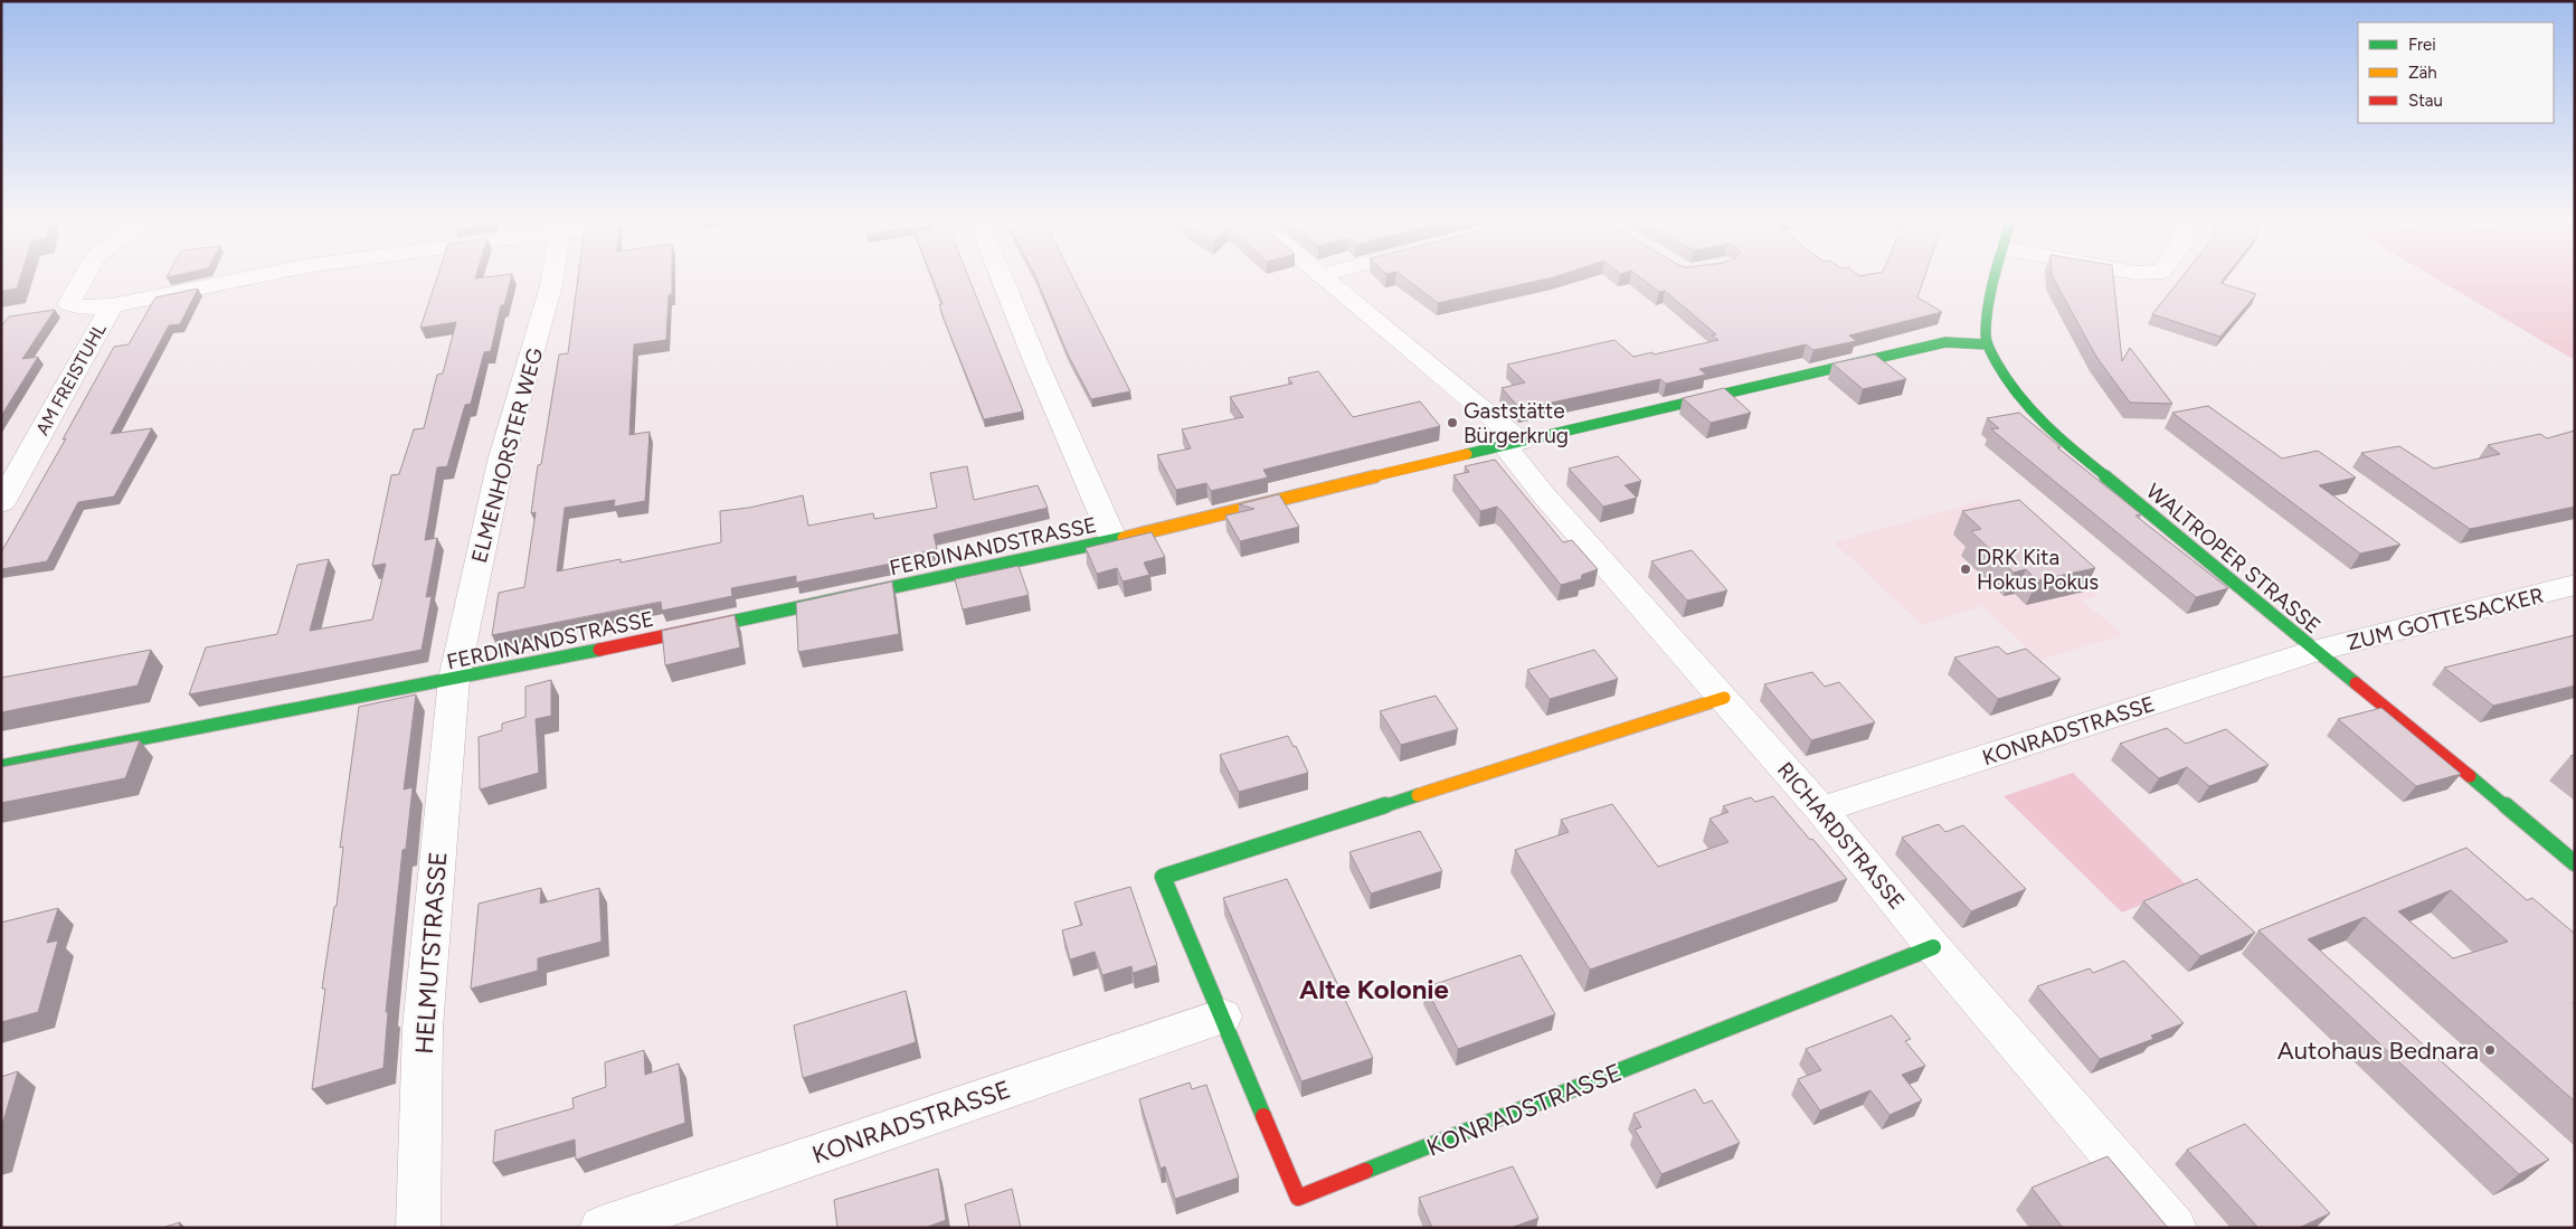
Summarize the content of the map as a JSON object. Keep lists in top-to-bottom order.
{
  "streets": {
    "street": [
      "AM FREISTUHL",
      "ELMENHORSTER WEG",
      "FERDINANDSTRASSE",
      "WALTROPER STRASSE",
      "ZUM GOTTESACKER",
      "KONRADSTRASSE",
      "RICHARDSTRASSE",
      "HELMUTSTRASSE"
    ]
  },
  "crossings": [
    ["ELMENHORSTER WEG", "FERDINANDSTRASSE"],
    ["ELMENHORSTER WEG", "HELMUTSTRASSE"],
    ["FERDINANDSTRASSE", "WALTROPER STRASSE"],
    ["FERDINANDSTRASSE", "RICHARDSTRASSE"],
    ["FERDINANDSTRASSE", "HELMUTSTRASSE"],
    ["WALTROPER STRASSE", "ZUM GOTTESACKER"],
    ["WALTROPER STRASSE", "KONRADSTRASSE"],
    ["ZUM GOTTESACKER", "KONRADSTRASSE"],
    ["KONRADSTRASSE", "RICHARDSTRASSE"]
  ],
  "districts": ["Alte Kolonie"],
  "places": ["Gaststätte Bürgerkrug", "DRK Kita Hokus Pokus", "Autohaus Bednara"],
  "legend": ["Frei", "Zäh", "Stau"]
}
